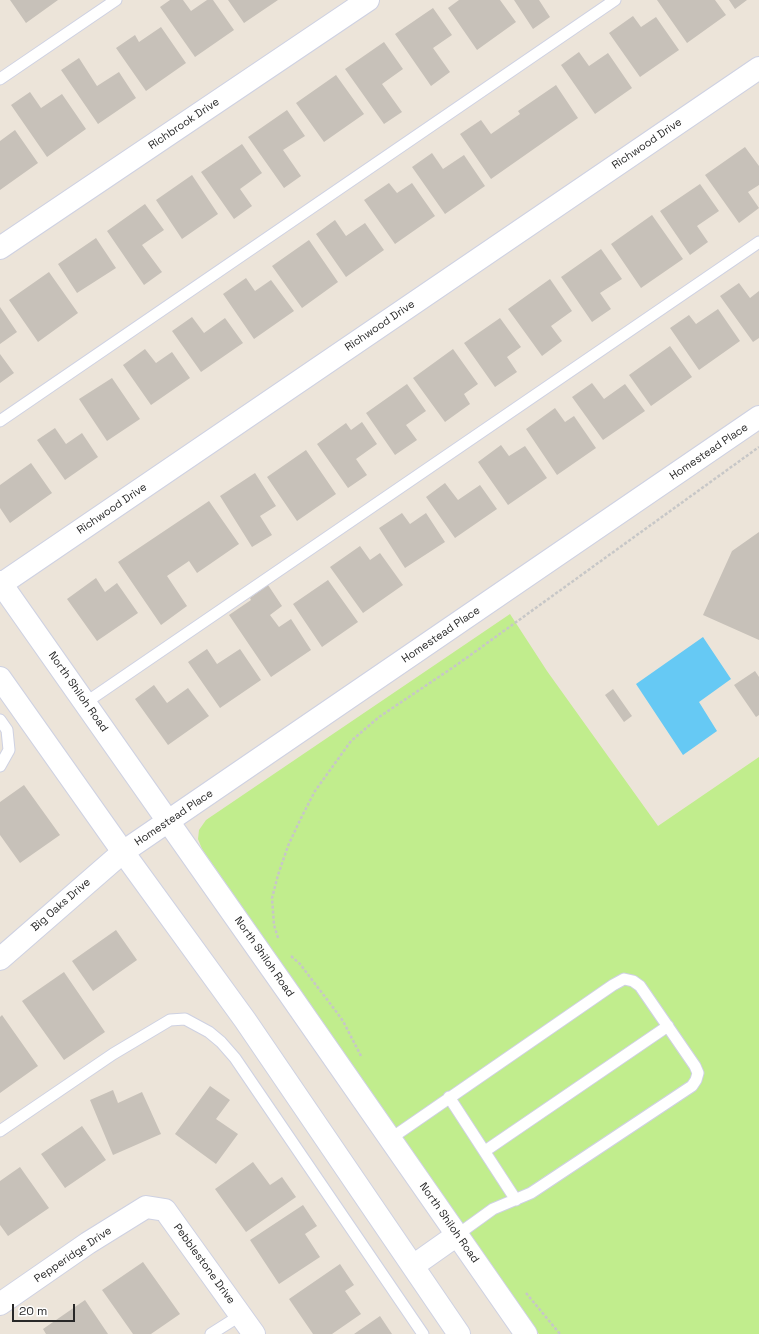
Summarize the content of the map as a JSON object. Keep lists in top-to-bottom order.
{
  "streets": {
    "street": [
      "Richbrook Drive",
      "Richwood Drive",
      "Homestead Place",
      "North Shiloh Road",
      "Big Oaks Drive",
      "Pepperidge Drive",
      "Pebblestone Drive"
    ]
  },
  "crossings": [
    ["Richwood Drive", "North Shiloh Road"],
    ["Homestead Place", "North Shiloh Road"],
    ["Homestead Place", "Big Oaks Drive"],
    ["Pepperidge Drive", "Pebblestone Drive"]
  ],
  "scale_bar": "20 m"
}
